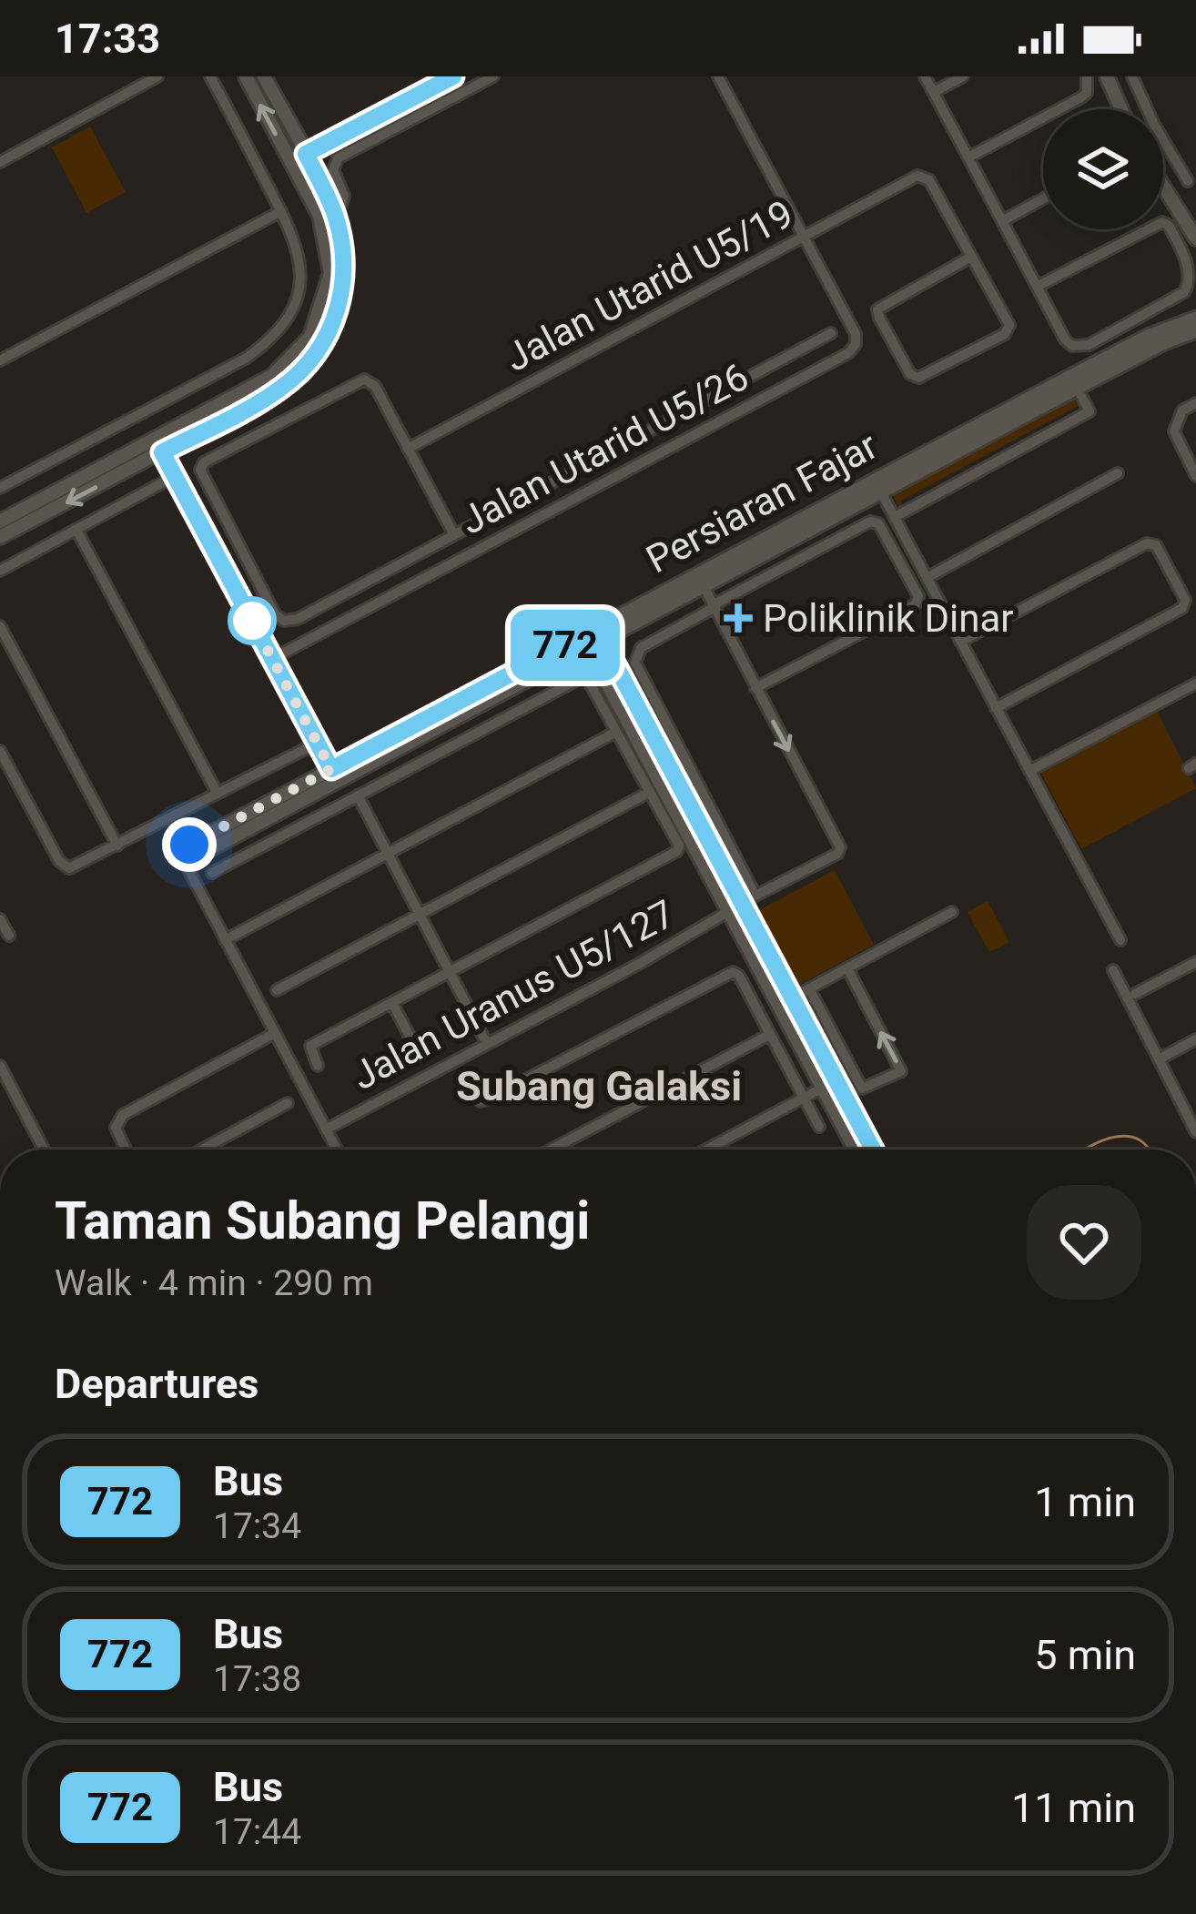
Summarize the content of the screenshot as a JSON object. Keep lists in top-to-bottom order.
{
  "streets": {
    "main road": ["Persiaran Fajar"],
    "street": ["Jalan Utarid U5/19", "Jalan Utarid U5/26", "Jalan Uranus U5/127"]
  },
  "crossings": [
    ["Jalan Utarid U5/19", "Jalan Utarid U5/26"]
  ],
  "districts": ["Subang Galaksi"],
  "places": {
    "health": ["Poliklinik Dinar"]
  },
  "lines": ["bus line 772"],
  "page": {
    "status": "17:33",
    "on_map": "772",
    "heading": [
      ["Taman Subang Pelangi", "Walk · 4 min · 290 m"],
      "Departures"
    ],
    "list": [
      {
        "mark": "772",
        "name": "Bus",
        "note": "17:34",
        "value": "1 min"
      },
      {
        "mark": "772",
        "name": "Bus",
        "note": "17:38",
        "value": "5 min"
      },
      {
        "mark": "772",
        "name": "Bus",
        "note": "17:44",
        "value": "11 min"
      }
    ]
  }
}
